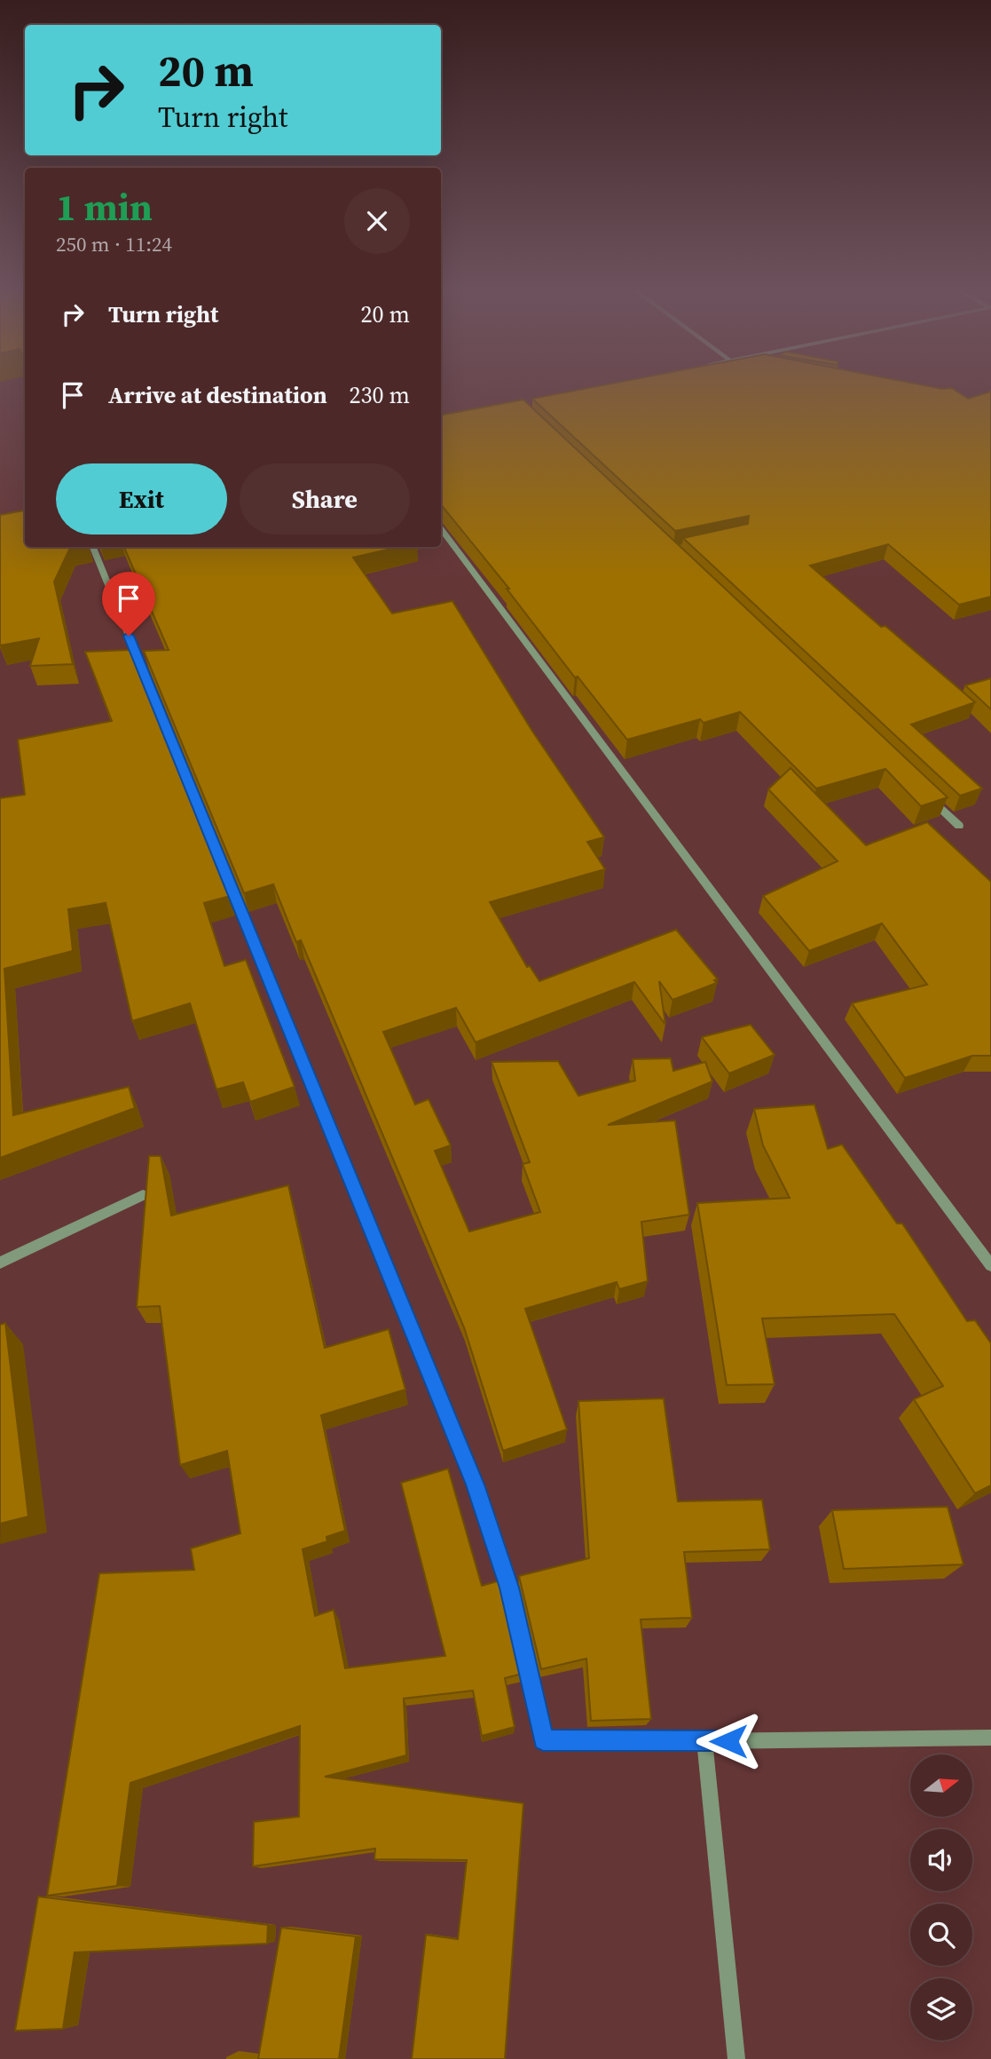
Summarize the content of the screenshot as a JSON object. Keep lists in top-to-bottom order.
{
  "north": "right",
  "page": {
    "turn": ["20 m", "Turn right"],
    "heading": ["1 min", "250 m · 11:24"],
    "list": [
      {
        "name": "Turn right",
        "value": "20 m"
      },
      {
        "name": "Arrive at destination",
        "value": "230 m"
      }
    ],
    "buttons": ["Exit", "Share"]
  }
}
